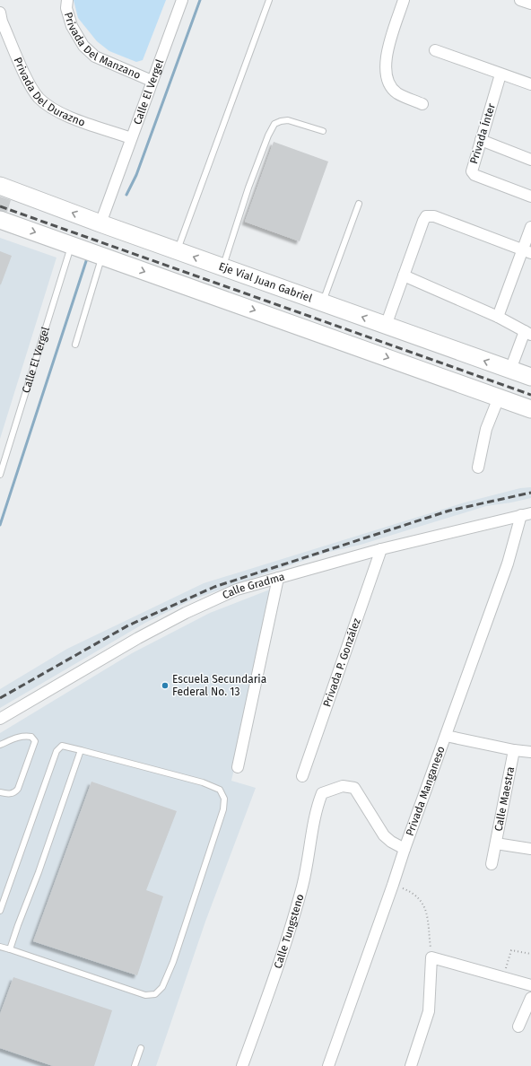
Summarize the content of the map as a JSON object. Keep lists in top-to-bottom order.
{
  "streets": {
    "main road": ["Eje Vial Juan Gabriel"],
    "street": [
      "Privada Del Manzano",
      "Privada Del Durazno",
      "Calle El Vergel",
      "Privada Ínter",
      "Calle Gradma",
      "Privada P. González",
      "Privada Manganeso",
      "Calle Maestra",
      "Calle Tungsteno"
    ]
  },
  "crossings": [
    ["Privada Del Manzano", "Calle El Vergel"],
    ["Privada Del Durazno", "Calle El Vergel"],
    ["Calle El Vergel", "Eje Vial Juan Gabriel"],
    ["Calle Gradma", "Privada P. González"],
    ["Calle Gradma", "Privada Manganeso"],
    ["Privada Manganeso", "Calle Tungsteno"]
  ],
  "places": ["Escuela Secundaria Federal No. 13"]
}
